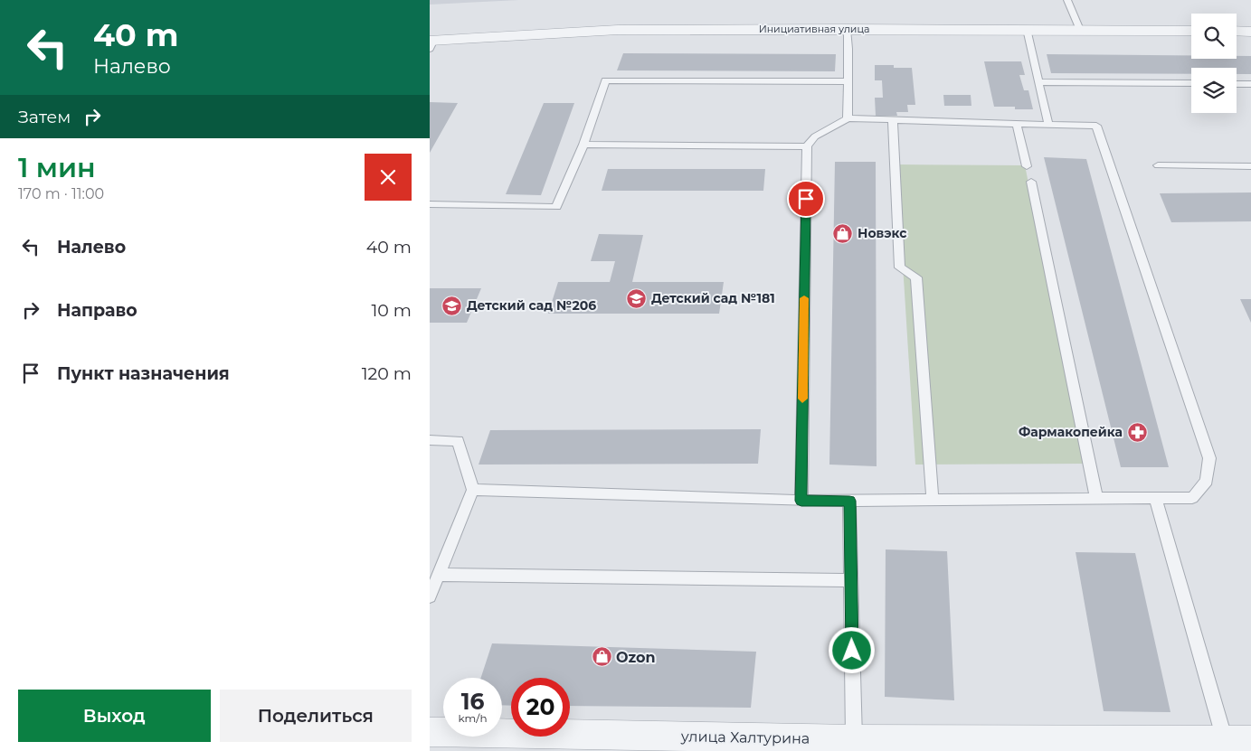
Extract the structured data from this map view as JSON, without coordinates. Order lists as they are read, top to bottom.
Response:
{
  "streets": {
    "street": ["Инициативная улица", "улица Халтурина"]
  },
  "places": {
    "shop": ["Новэкс", "Ozon"],
    "school or university": ["Детский сад №181", "Детский сад №206"],
    "pharmacy": ["Фармакопейка"]
  },
  "page": {
    "turn": ["40 m", "Налево"],
    "then": "Затем",
    "heading": ["1 мин", "170 m · 11:00"],
    "list": [
      {
        "name": "Налево",
        "value": "40 m"
      },
      {
        "name": "Направо",
        "value": "10 m"
      },
      {
        "name": "Пункт назначения",
        "value": "120 m"
      }
    ],
    "speed": "16 km/h",
    "limit": "20",
    "buttons": ["Выход", "Поделиться"]
  }
}
